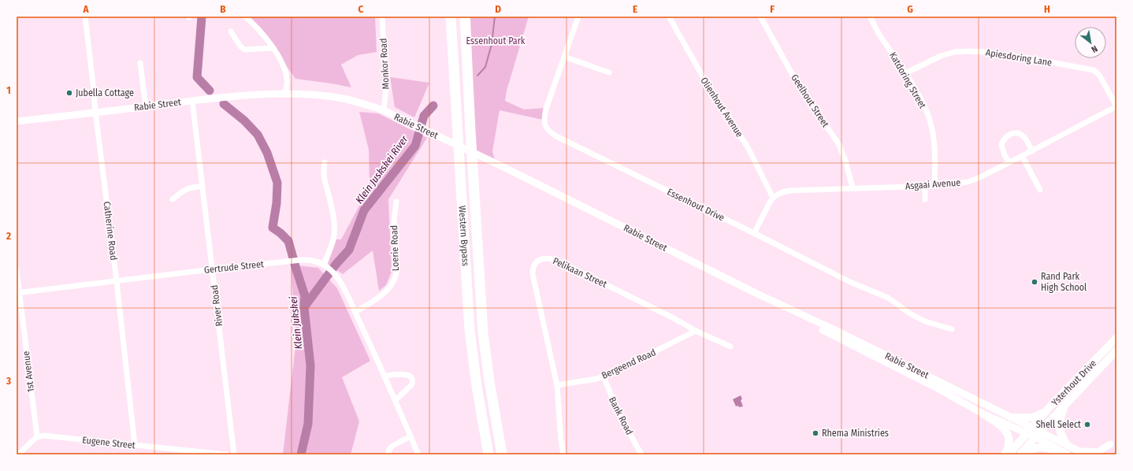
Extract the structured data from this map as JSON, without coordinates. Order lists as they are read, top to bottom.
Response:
{
  "streets": {
    "highway": ["Western Bypass"],
    "main road": ["Ysterhout Drive"],
    "street": [
      "Apiesdoring Lane",
      "Monkor Road",
      "Katdoring Street",
      "Geelhout Street",
      "Rabie Street",
      "Olienhout Avenue",
      "Asgaai Avenue",
      "Essenhout Drive",
      "Catherine Road",
      "Loerie Road",
      "Gertrude Street",
      "Pelikaan Street",
      "River Road",
      "Bergeend Road",
      "1st Avenue",
      "Bank Road",
      "Eugene Street"
    ]
  },
  "crossings": [
    ["Apiesdoring Lane", "Katdoring Street"],
    ["Apiesdoring Lane", "Asgaai Avenue"],
    ["Monkor Road", "Rabie Street"],
    ["Katdoring Street", "Asgaai Avenue"],
    ["Geelhout Street", "Asgaai Avenue"],
    ["Rabie Street", "Catherine Road"],
    ["Rabie Street", "River Road"],
    ["Rabie Street", "Ysterhout Drive"],
    ["Olienhout Avenue", "Asgaai Avenue"],
    ["Catherine Road", "Gertrude Street"],
    ["Catherine Road", "Eugene Street"],
    ["Loerie Road", "Gertrude Street"],
    ["Gertrude Street", "River Road"],
    ["Gertrude Street", "1st Avenue"],
    ["Pelikaan Street", "Bergeend Road"],
    ["Bergeend Road", "Bank Road"],
    ["1st Avenue", "Eugene Street"]
  ],
  "water": ["Klein Juskskei River", "Klein Jukskei"],
  "parks": ["Essenhout Park"],
  "places": [
    "Jubella Cottage",
    "Rand Park High School",
    "Shell Select",
    "Rhema Ministries"
  ],
  "north": "bottom right",
  "grid": {
    "columns": [
      "A",
      "B",
      "C",
      "D",
      "E",
      "F",
      "G",
      "H"
    ],
    "rows": ["1", "2", "3"]
  }
}
